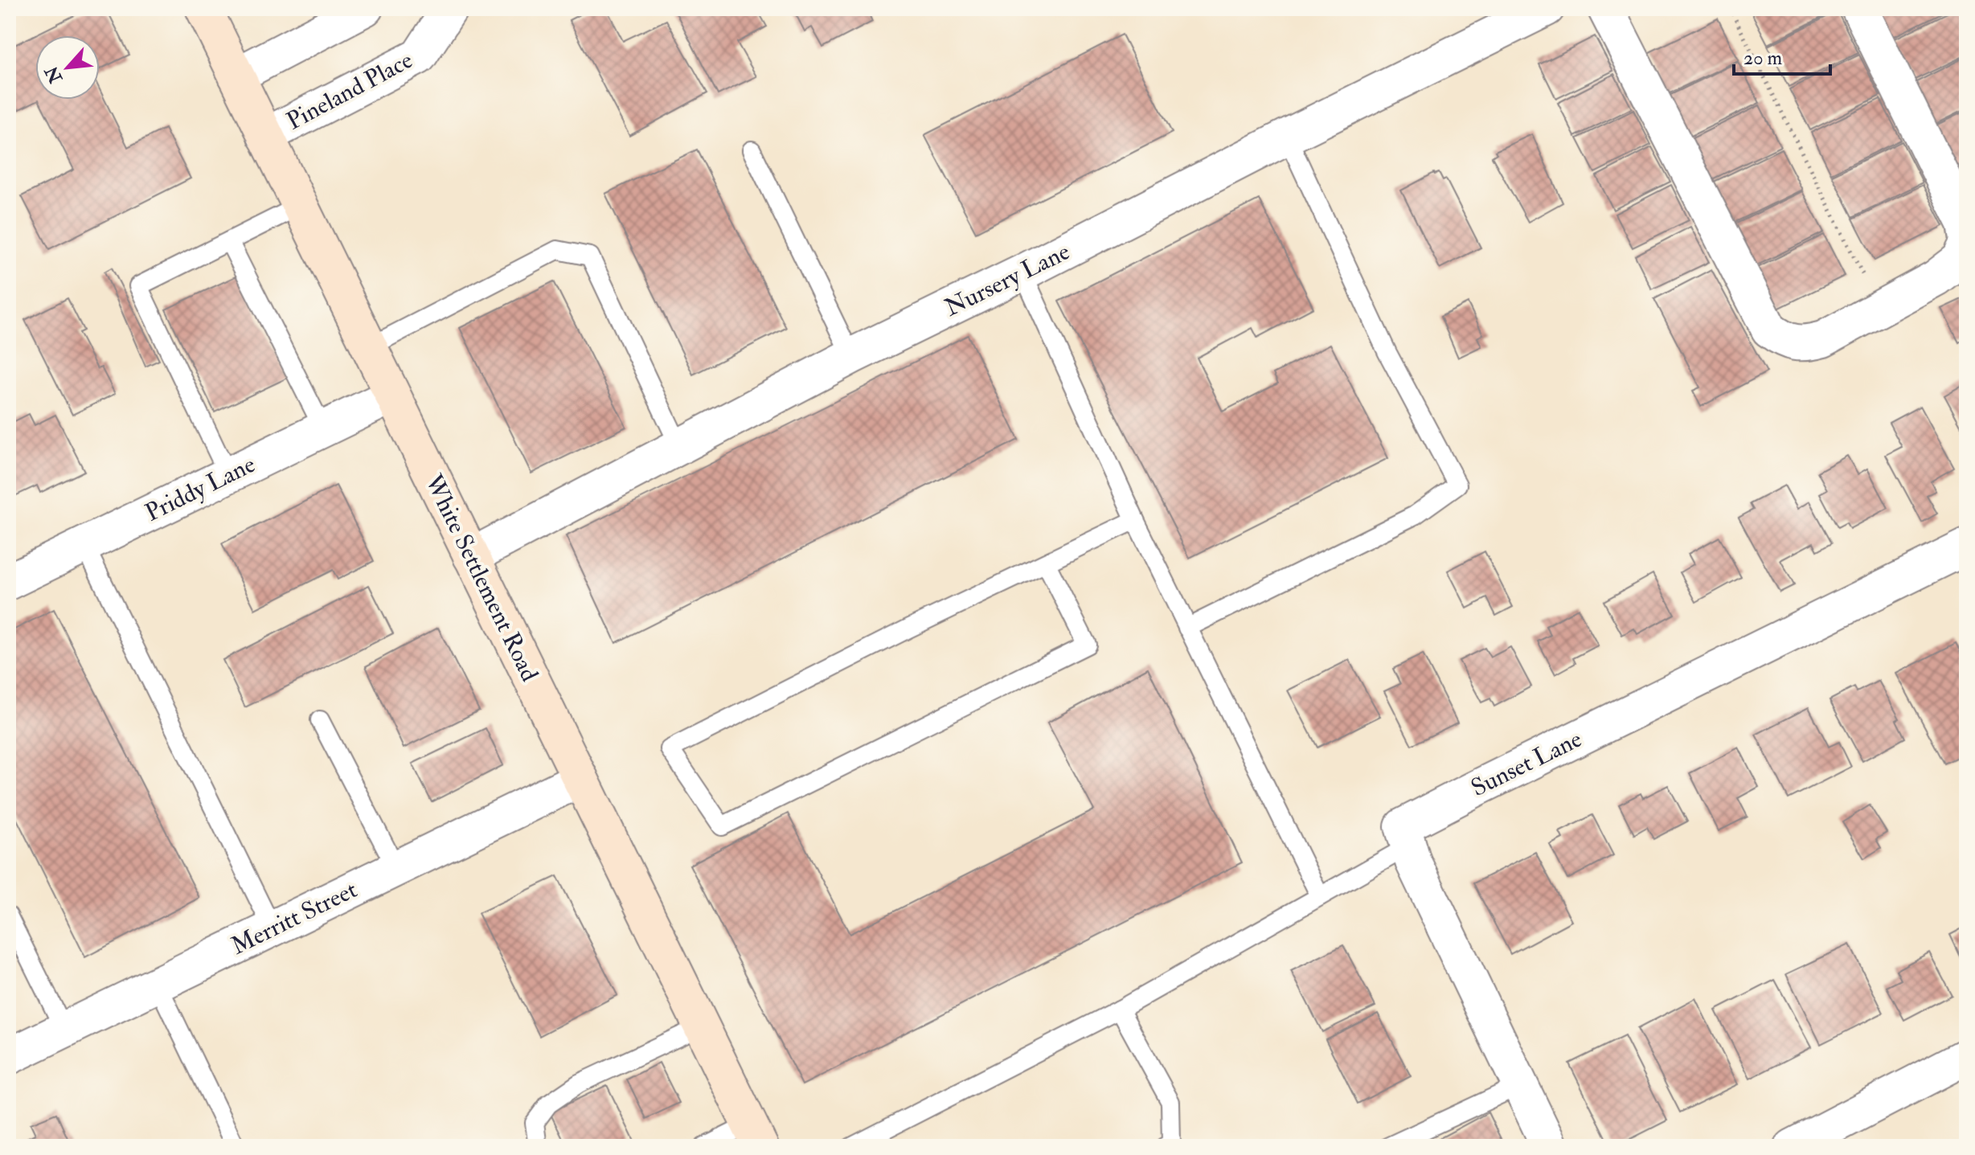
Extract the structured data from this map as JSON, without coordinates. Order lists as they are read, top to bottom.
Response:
{
  "streets": {
    "main road": ["White Settlement Road"],
    "street": [
      "Pineland Place",
      "Nursery Lane",
      "Priddy Lane",
      "Sunset Lane",
      "Merritt Street"
    ]
  },
  "crossings": [
    ["Pineland Place", "White Settlement Road"],
    ["Nursery Lane", "White Settlement Road"],
    ["Priddy Lane", "White Settlement Road"],
    ["White Settlement Road", "Merritt Street"]
  ],
  "scale_bar": "20 m",
  "north": "bottom left"
}
